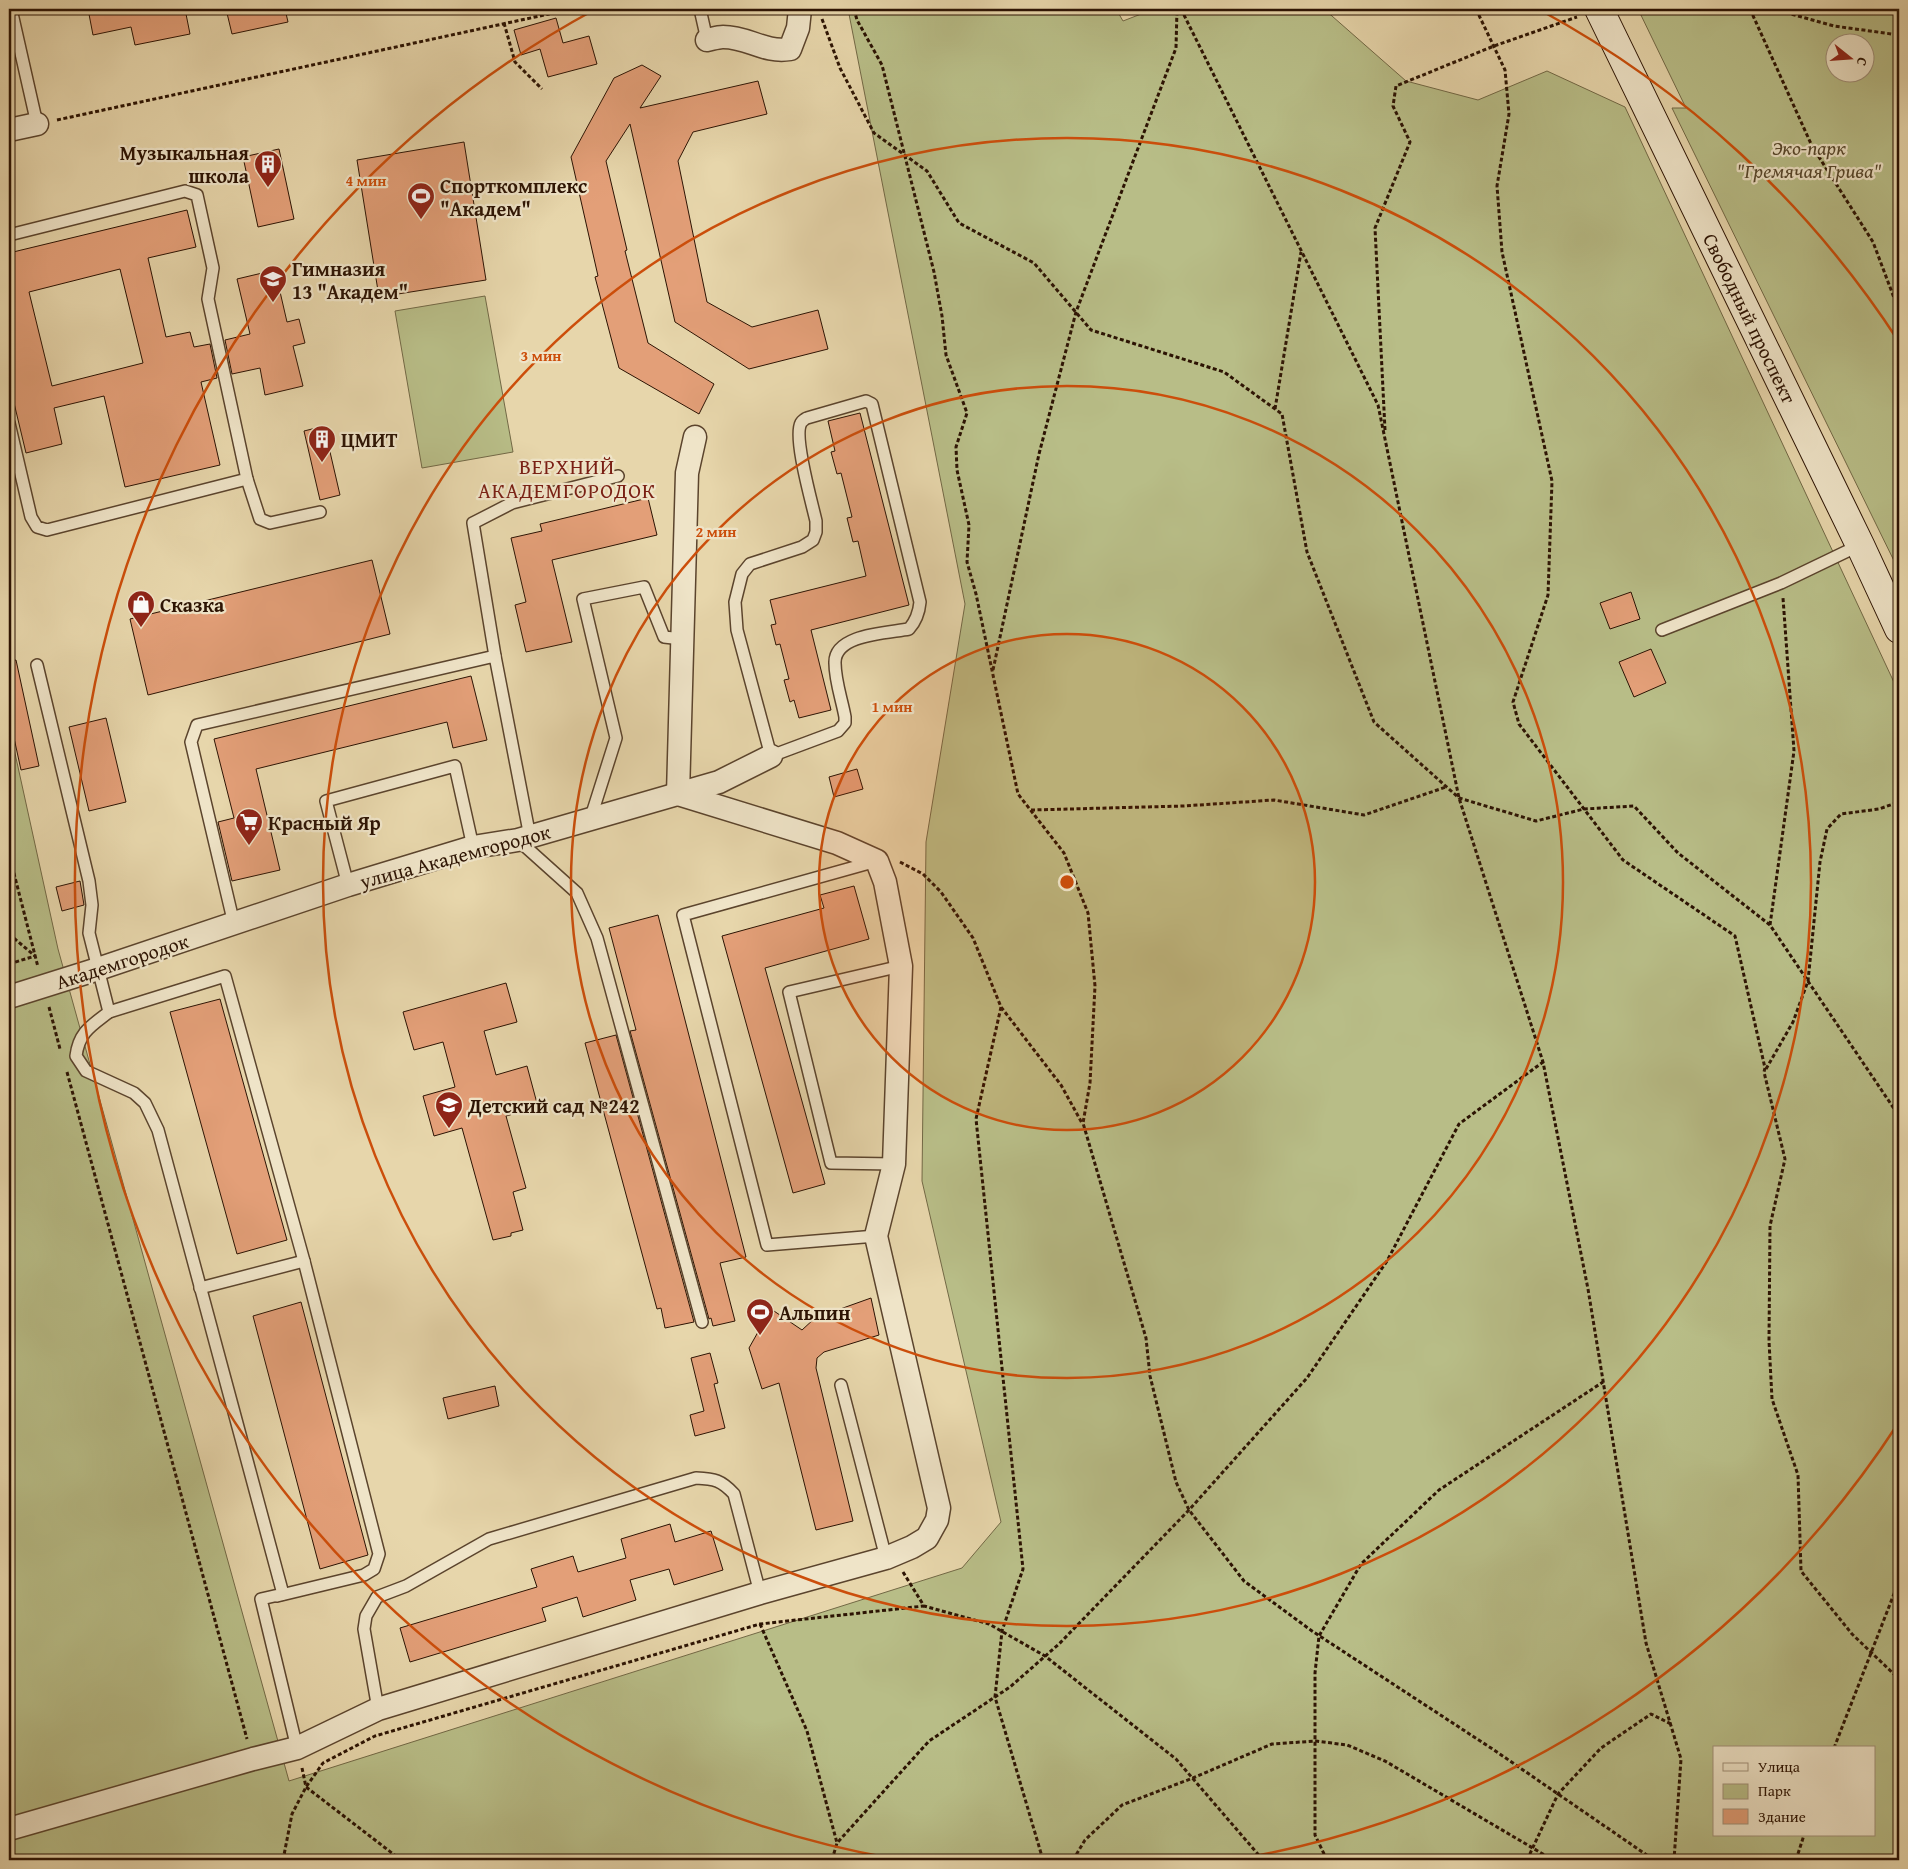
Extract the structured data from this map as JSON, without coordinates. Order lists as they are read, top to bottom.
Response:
{
  "streets": {
    "main road": ["Свободный проспект"],
    "street": ["улица Академгородок", "Академгородок"]
  },
  "crossings": [
    ["улица Академгородок", "Академгородок"]
  ],
  "districts": ["ВЕРХНИЙ АКАДЕМГОРОДОК"],
  "parks": ["Эко-парк \"Гремячая Грива\""],
  "places": {
    "building": ["Музыкальная школа", "ЦМИТ"],
    "sports": ["Спорткомплекс \"Академ\"", "Альпин"],
    "school or university": ["Гимназия 13 \"Академ\"", "Детский сад №242"],
    "shop": ["Сказка"],
    "supermarket": ["Красный Яр"]
  },
  "legend": ["Улица", "Парк", "Здание"],
  "north": "right",
  "rings": [
    "4 мин",
    "3 мин",
    "2 мин",
    "1 мин"
  ]
}
